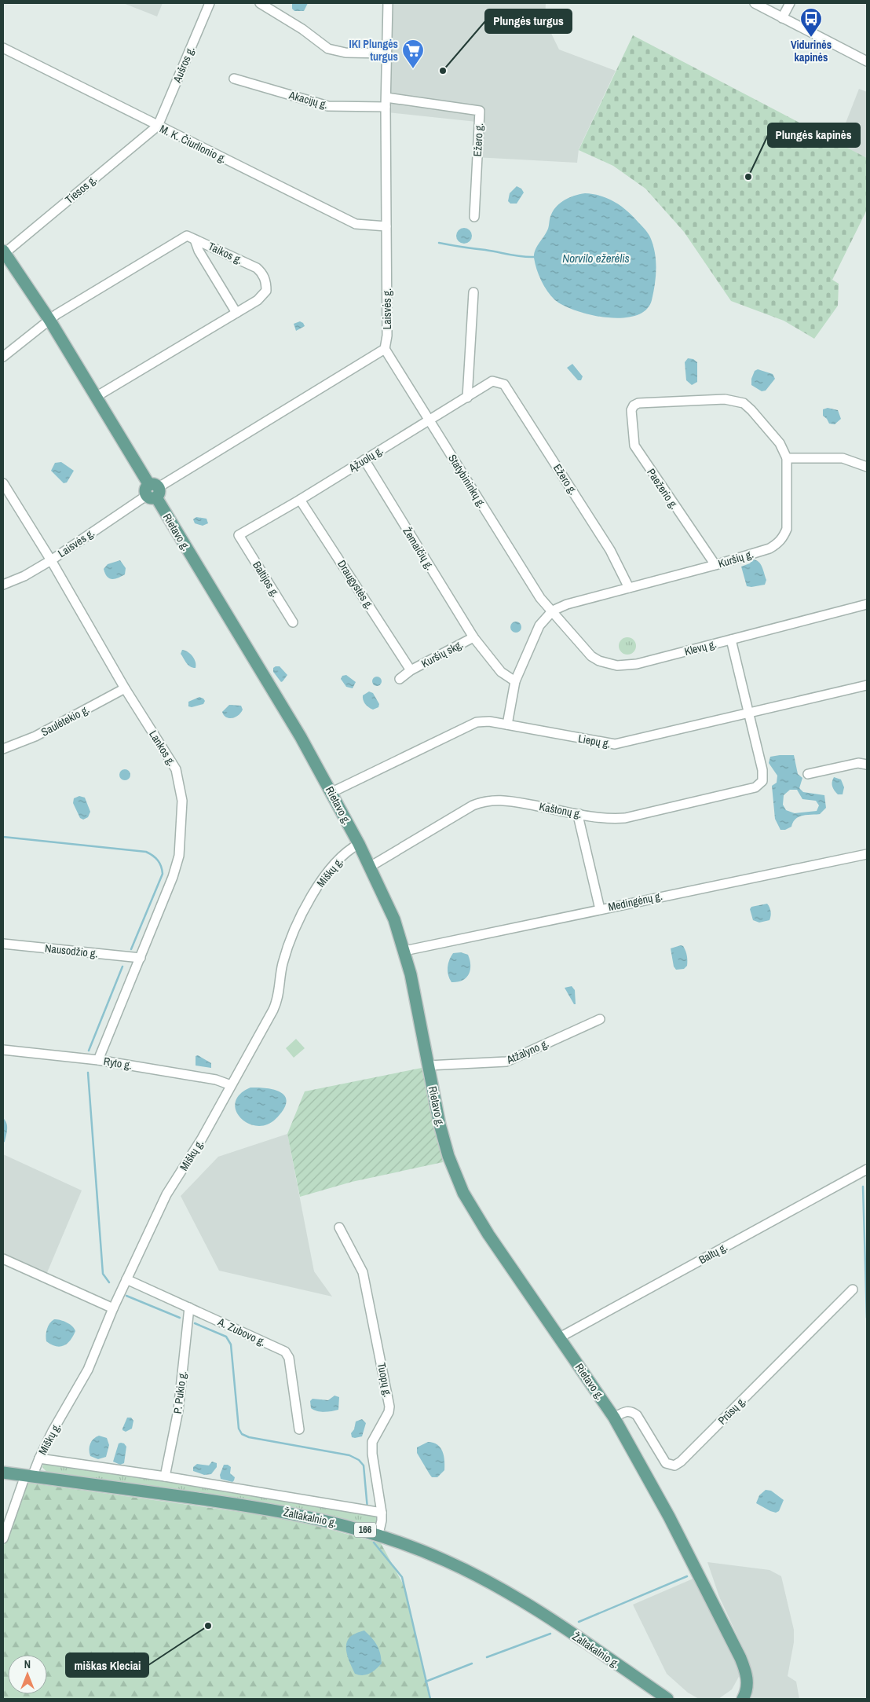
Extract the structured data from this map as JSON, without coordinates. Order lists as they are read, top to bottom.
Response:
{
  "streets": {
    "main road": ["Rietavo g.", "Žaltakalnio g.", "166"],
    "street": [
      "Aušros g.",
      "Akacijų g.",
      "Ežero g.",
      "M. K. Čiurlionio g.",
      "Tiesos g.",
      "Taikos g.",
      "Laisvės g.",
      "Ąžuolų g.",
      "Statybininkų g.",
      "Paežerio g.",
      "Žemaičių g.",
      "Kuršių g.",
      "Baltijos g.",
      "Draugystės g.",
      "Klevų g.",
      "Kuršių skg.",
      "Saulėtekio g.",
      "Liepų g.",
      "Lankos g.",
      "Kaštonų g.",
      "Miškų g.",
      "Medingėnų g.",
      "Nausodžio g.",
      "Atžalyno g.",
      "Ryto g.",
      "Baltų g.",
      "A. Zubovo g.",
      "Tuopų g.",
      "P. Pukio g.",
      "Prūsų g."
    ]
  },
  "crossings": [
    ["Aušros g.", "M. K. Čiurlionio g."],
    ["Aušros g.", "Tiesos g."],
    ["Akacijų g.", "Laisvės g."],
    ["Ežero g.", "Laisvės g."],
    ["Ežero g.", "Ąžuolų g."],
    ["Ežero g.", "Kuršių g."],
    ["M. K. Čiurlionio g.", "Tiesos g."],
    ["M. K. Čiurlionio g.", "Laisvės g."],
    ["Tiesos g.", "Rietavo g."],
    ["Taikos g.", "Rietavo g."],
    ["Laisvės g.", "Statybininkų g."],
    ["Laisvės g.", "Rietavo g."],
    ["Laisvės g.", "Lankos g."],
    ["Ąžuolų g.", "Statybininkų g."],
    ["Ąžuolų g.", "Žemaičių g."],
    ["Ąžuolų g.", "Baltijos g."],
    ["Ąžuolų g.", "Draugystės g."],
    ["Statybininkų g.", "Kuršių g."],
    ["Statybininkų g.", "Klevų g."],
    ["Paežerio g.", "Kuršių g."],
    ["Rietavo g.", "Liepų g."],
    ["Rietavo g.", "Kaštonų g."],
    ["Rietavo g.", "Miškų g."],
    ["Rietavo g.", "Medingėnų g."],
    ["Rietavo g.", "Atžalyno g."],
    ["Rietavo g.", "Baltų g."],
    ["Rietavo g.", "Prūsų g."],
    ["Žemaičių g.", "Kuršių skg."],
    ["Kuršių g.", "Klevų g."],
    ["Kuršių g.", "Kuršių skg."],
    ["Kuršių g.", "Liepų g."],
    ["Draugystės g.", "Kuršių skg."],
    ["Saulėtekio g.", "Lankos g."],
    ["Liepų g.", "Kaštonų g."],
    ["Lankos g.", "Nausodžio g."],
    ["Lankos g.", "Ryto g."],
    ["Miškų g.", "Ryto g."],
    ["Miškų g.", "A. Zubovo g."],
    ["Miškų g.", "Žaltakalnio g."],
    ["A. Zubovo g.", "P. Pukio g."],
    ["Tuopų g.", "Žaltakalnio g."]
  ],
  "water": ["Norvilo ežerėlis"],
  "places": {
    "bus stop": ["Vidurinės kapinės"],
    "supermarket": ["IKI Plungės turgus"],
    "other": ["Plungės turgus", "Plungės kapinės", "miškas Kleciai"]
  },
  "north": "top"
}
